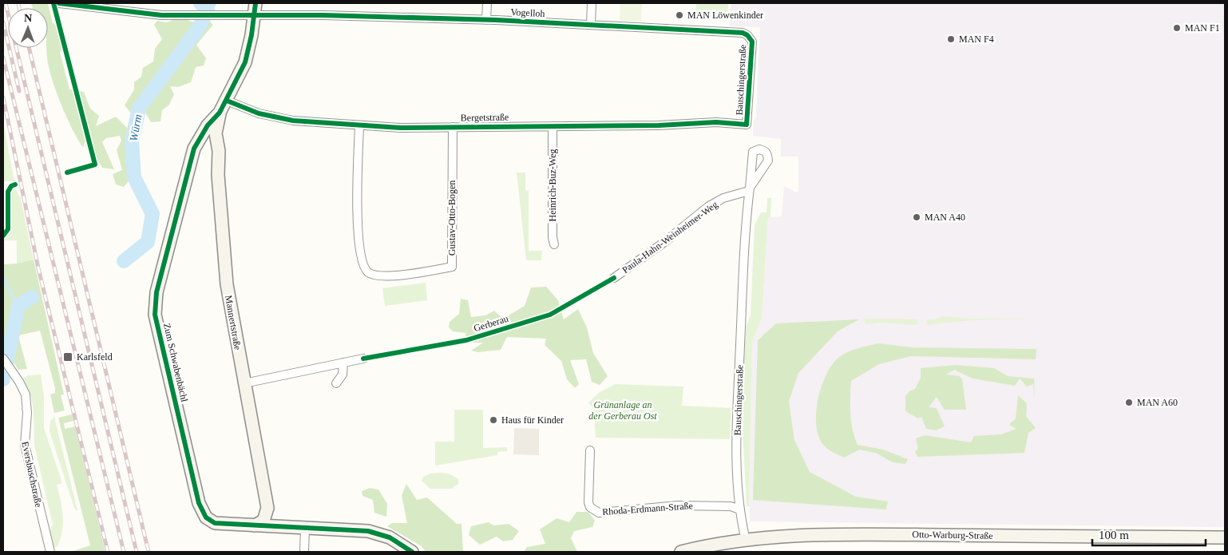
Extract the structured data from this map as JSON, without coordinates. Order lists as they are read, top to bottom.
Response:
{
  "streets": {
    "street": [
      "Vogelloh",
      "Bauschingerstraße",
      "Bergetstraße",
      "Heinrich-Buz-Weg",
      "Gustav-Otto-Bogen",
      "Paula-Hahn-Weinheimer-Weg",
      "Mannertstraße",
      "Zum Schwabenbächl",
      "Eversbuschstraße",
      "Rhoda-Erdmann-Straße",
      "Otto-Warburg-Straße"
    ],
    "cycle path": ["Gerberau"]
  },
  "crossings": [
    ["Vogelloh", "Bauschingerstraße"],
    ["Vogelloh", "Zum Schwabenbächl"],
    ["Bauschingerstraße", "Bergetstraße"],
    ["Bauschingerstraße", "Paula-Hahn-Weinheimer-Weg"],
    ["Bauschingerstraße", "Rhoda-Erdmann-Straße"],
    ["Bauschingerstraße", "Otto-Warburg-Straße"],
    ["Bergetstraße", "Heinrich-Buz-Weg"],
    ["Bergetstraße", "Gustav-Otto-Bogen"],
    ["Bergetstraße", "Zum Schwabenbächl"],
    ["Mannertstraße", "Zum Schwabenbächl"]
  ],
  "water": ["Würm"],
  "parks": ["Grünanlage an der Gerberau Ost"],
  "places": {
    "other": [
      "MAN Löwenkinder",
      "MAN F1",
      "MAN F4",
      "MAN A40",
      "MAN A60",
      "Haus für Kinder"
    ],
    "transit": ["Karlsfeld"]
  },
  "scale_bar": "100 m",
  "north": "top"
}
